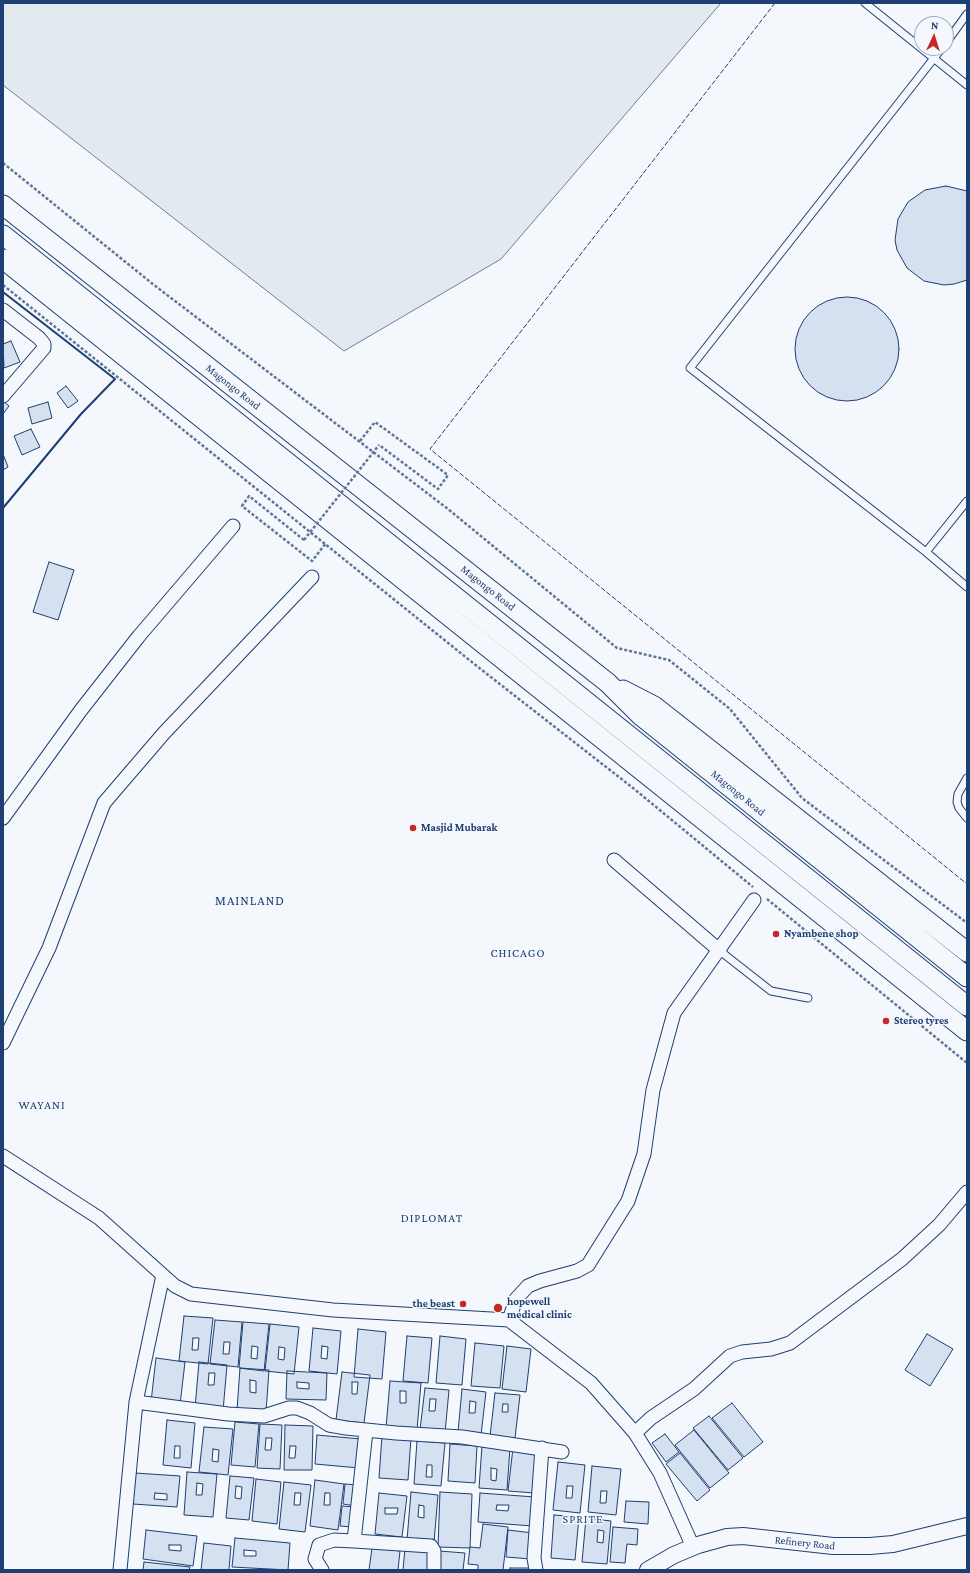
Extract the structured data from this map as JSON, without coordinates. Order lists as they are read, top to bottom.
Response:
{
  "streets": {
    "main road": ["Magongo Road"],
    "street": ["Refinery Road"]
  },
  "districts": [
    "MAINLAND",
    "CHICAGO",
    "WAYANI",
    "DIPLOMAT",
    "SPRITE"
  ],
  "places": [
    "Masjid Mubarak",
    "Nyambene shop",
    "Stereo tyres",
    "the beast",
    "hopewell medical clinic"
  ],
  "north": "top"
}
